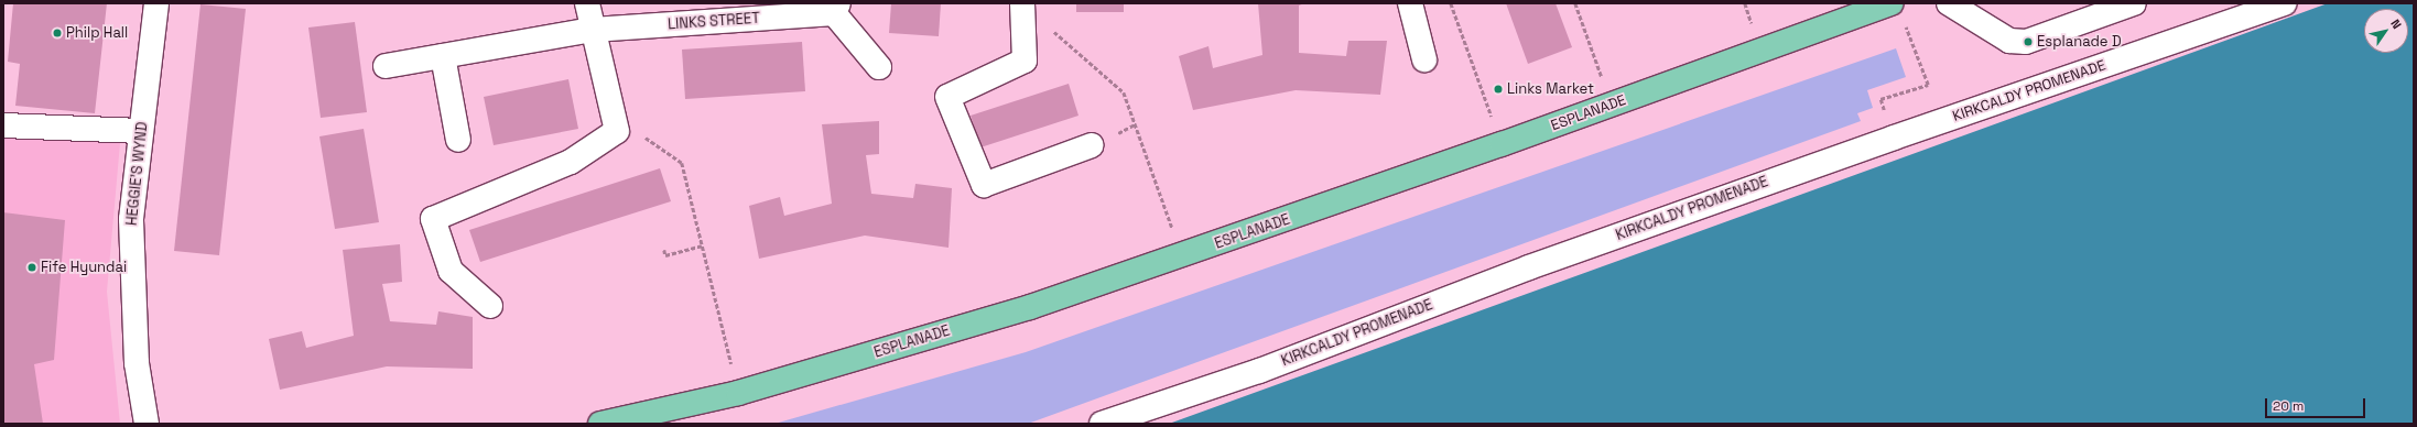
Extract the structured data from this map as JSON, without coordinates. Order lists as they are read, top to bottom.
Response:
{
  "streets": {
    "main road": ["ESPLANADE"],
    "street": ["LINKS STREET", "KIRKCALDY PROMENADE", "HEGGIE'S WYND"]
  },
  "places": [
    "Philp Hall",
    "Esplanade D",
    "Links Market",
    "Fife Hyundai"
  ],
  "scale_bar": "20 m",
  "north": "top right"
}
